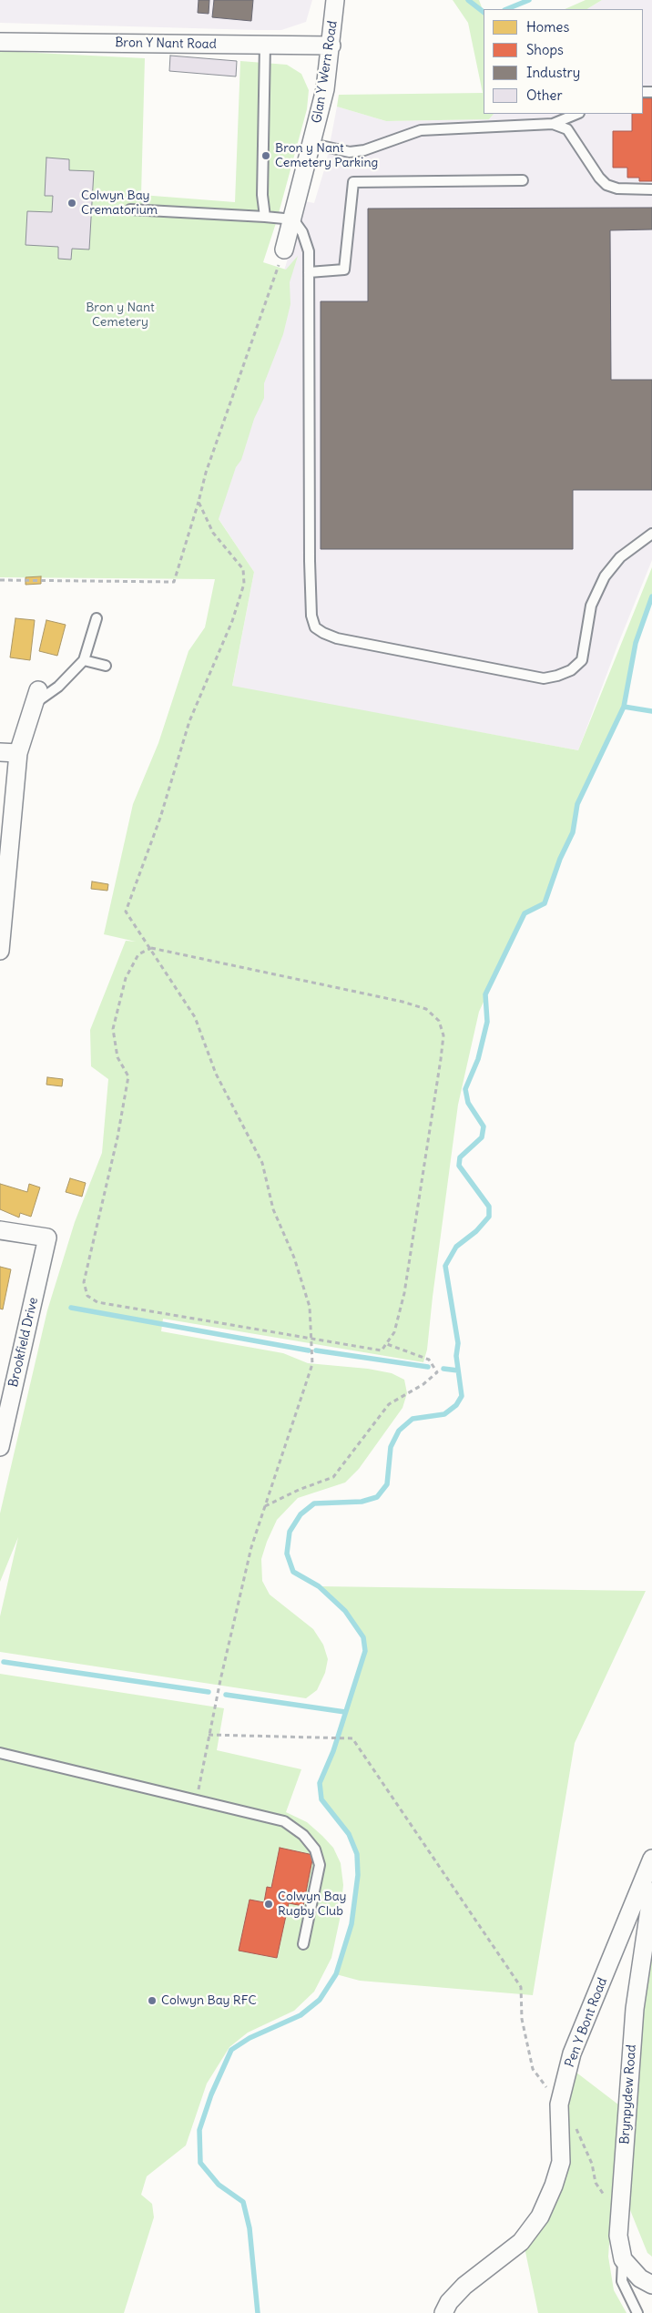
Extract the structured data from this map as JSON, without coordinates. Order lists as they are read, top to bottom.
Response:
{
  "streets": {
    "street": [
      "Bron Y Nant Road",
      "Glan Y Wern Road",
      "Brookfield Drive",
      "Pen Y Bont Road",
      "Brynpydew Road"
    ]
  },
  "crossings": [
    ["Bron Y Nant Road", "Glan Y Wern Road"]
  ],
  "parks": ["Bron y Nant Cemetery"],
  "places": [
    "Bron y Nant Cemetery Parking",
    "Colwyn Bay Crematorium",
    "Colwyn Bay Rugby Club",
    "Colwyn Bay RFC"
  ],
  "legend": [
    "Homes",
    "Shops",
    "Industry",
    "Other"
  ]
}
